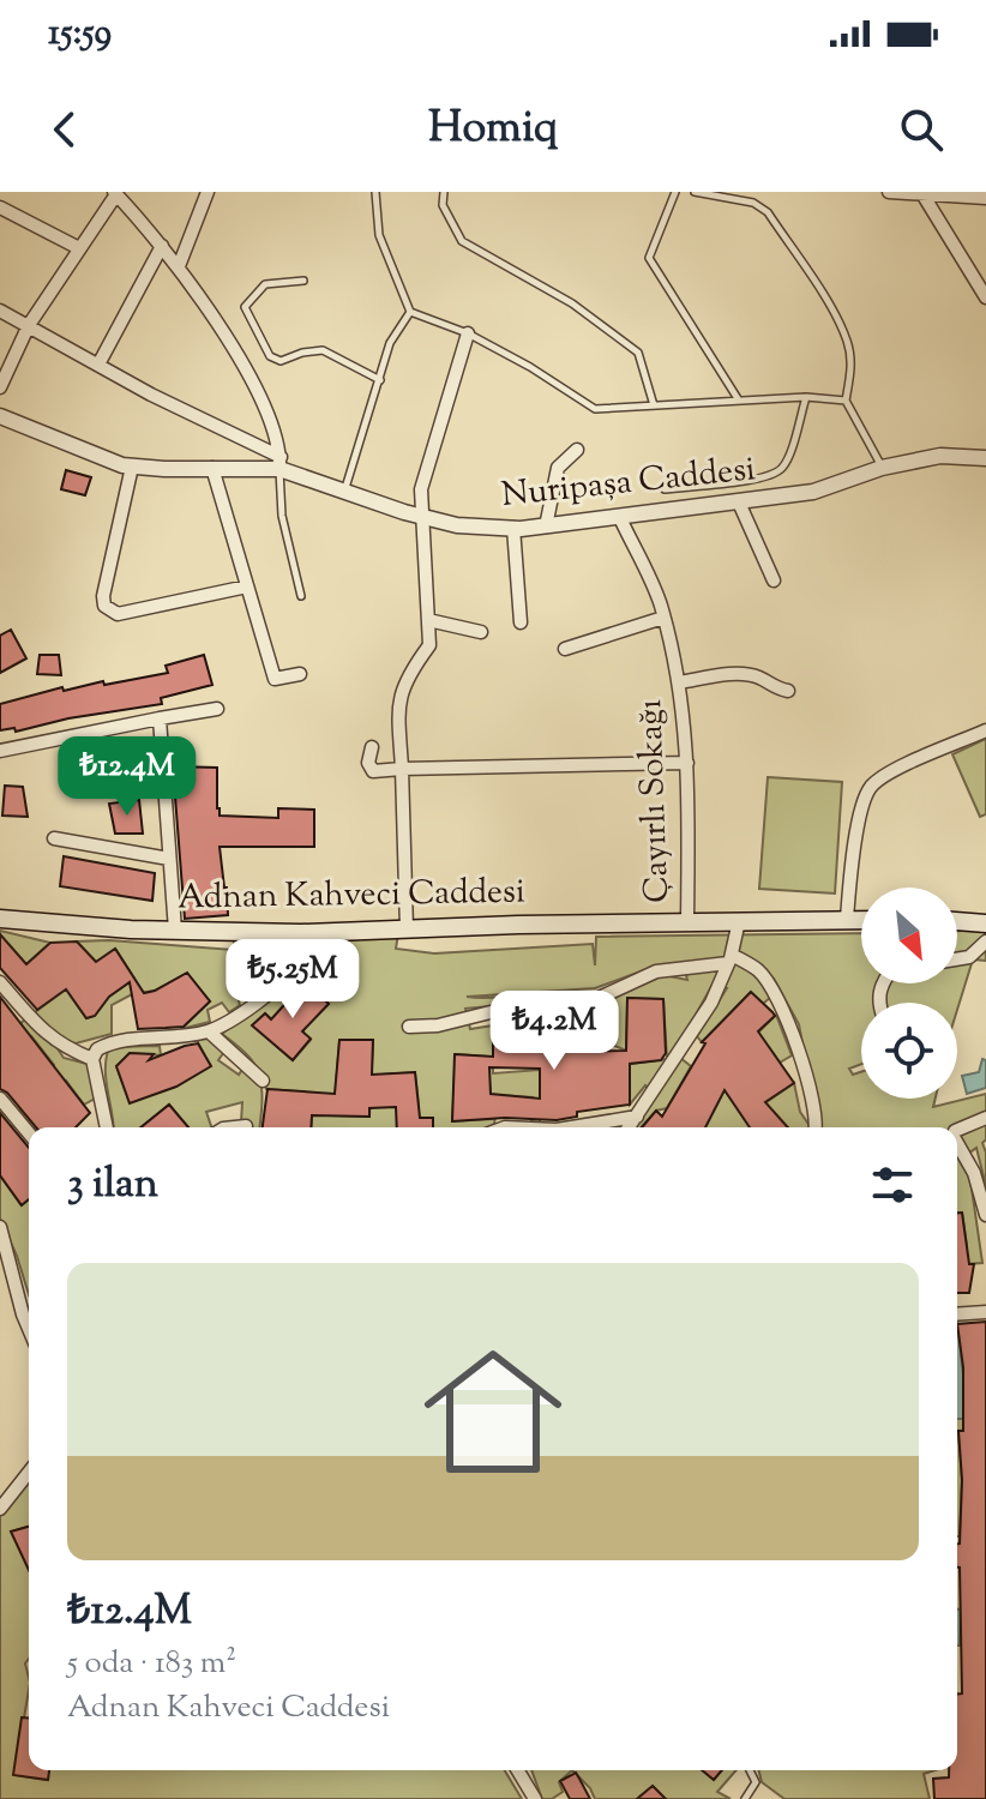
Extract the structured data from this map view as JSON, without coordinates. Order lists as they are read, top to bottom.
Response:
{
  "streets": {
    "main road": ["Adnan Kahveci Caddesi"],
    "street": ["Nuripaşa Caddesi", "Çayırlı Sokağı"]
  },
  "crossings": [
    ["Nuripaşa Caddesi", "Çayırlı Sokağı"],
    ["Çayırlı Sokağı", "Adnan Kahveci Caddesi"]
  ],
  "north": "bottom right",
  "page": {
    "status": "15:59",
    "header": "Homiq",
    "price": ["₺12.4M", "₺5.25M", "₺4.2M"],
    "heading": "3 ilan",
    "list": [
      {
        "name": "₺12.4M",
        "note": "5 oda · 183 m² · Adnan Kahveci Caddesi"
      }
    ]
  }
}
